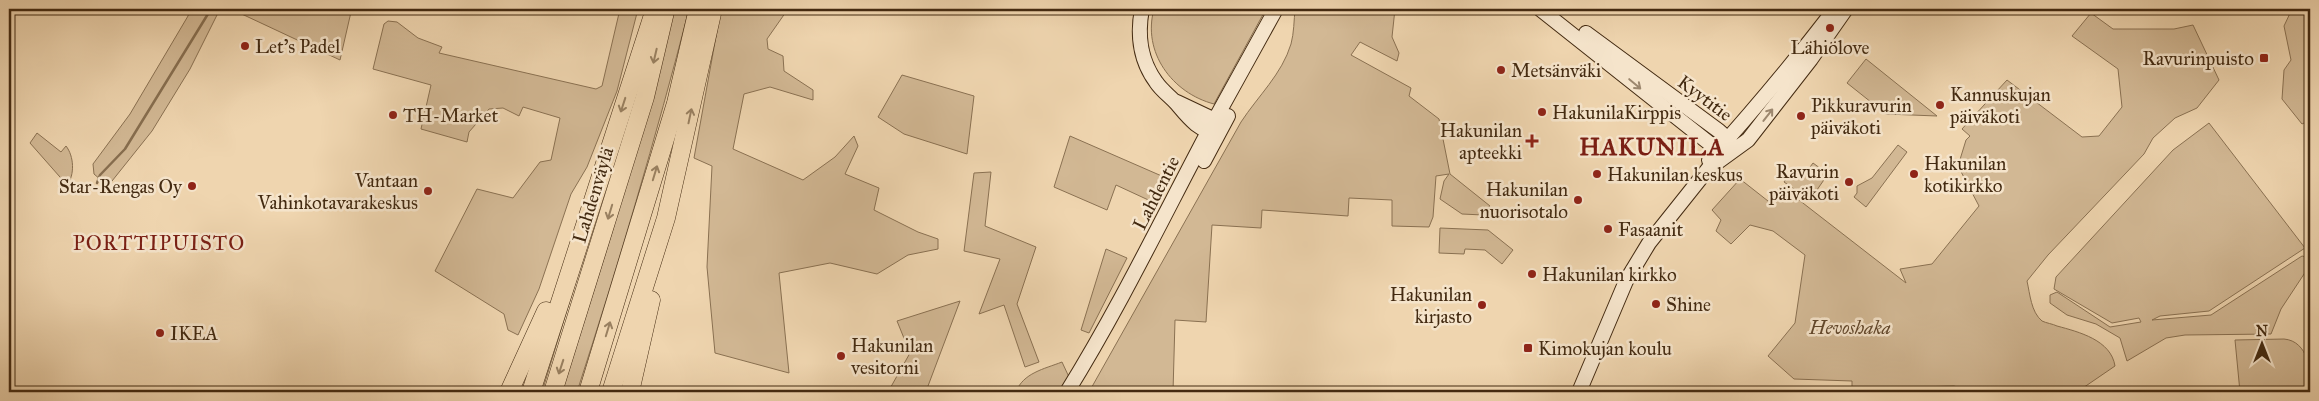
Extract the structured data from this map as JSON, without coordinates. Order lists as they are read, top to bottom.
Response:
{
  "streets": {
    "highway": ["Lahdenväylä"],
    "main road": ["Kyytitie", "Lahdentie"]
  },
  "districts": ["HAKUNILA", "PORTTIPUISTO"],
  "parks": ["Hevoshaka"],
  "places": {
    "other": [
      "Lähiölove",
      "Let's Padel",
      "Metsänväki",
      "Kannuskujan päiväkoti",
      "HakunilaKirppis",
      "TH-Market",
      "Pikkuravurin päiväkoti",
      "Hakunilan keskus",
      "Hakunilan kotikirkko",
      "Ravurin päiväkoti",
      "Star-Rengas Oy",
      "Vantaan Vahinkotavarakeskus",
      "Hakunilan nuorisotalo",
      "Fasaanit",
      "Hakunilan kirkko",
      "Shine",
      "Hakunilan kirjasto",
      "IKEA",
      "Hakunilan vesitorni"
    ],
    "transit": ["Ravurinpuisto", "Kimokujan koulu"],
    "health": ["Hakunilan apteekki"]
  },
  "north": "top"
}
